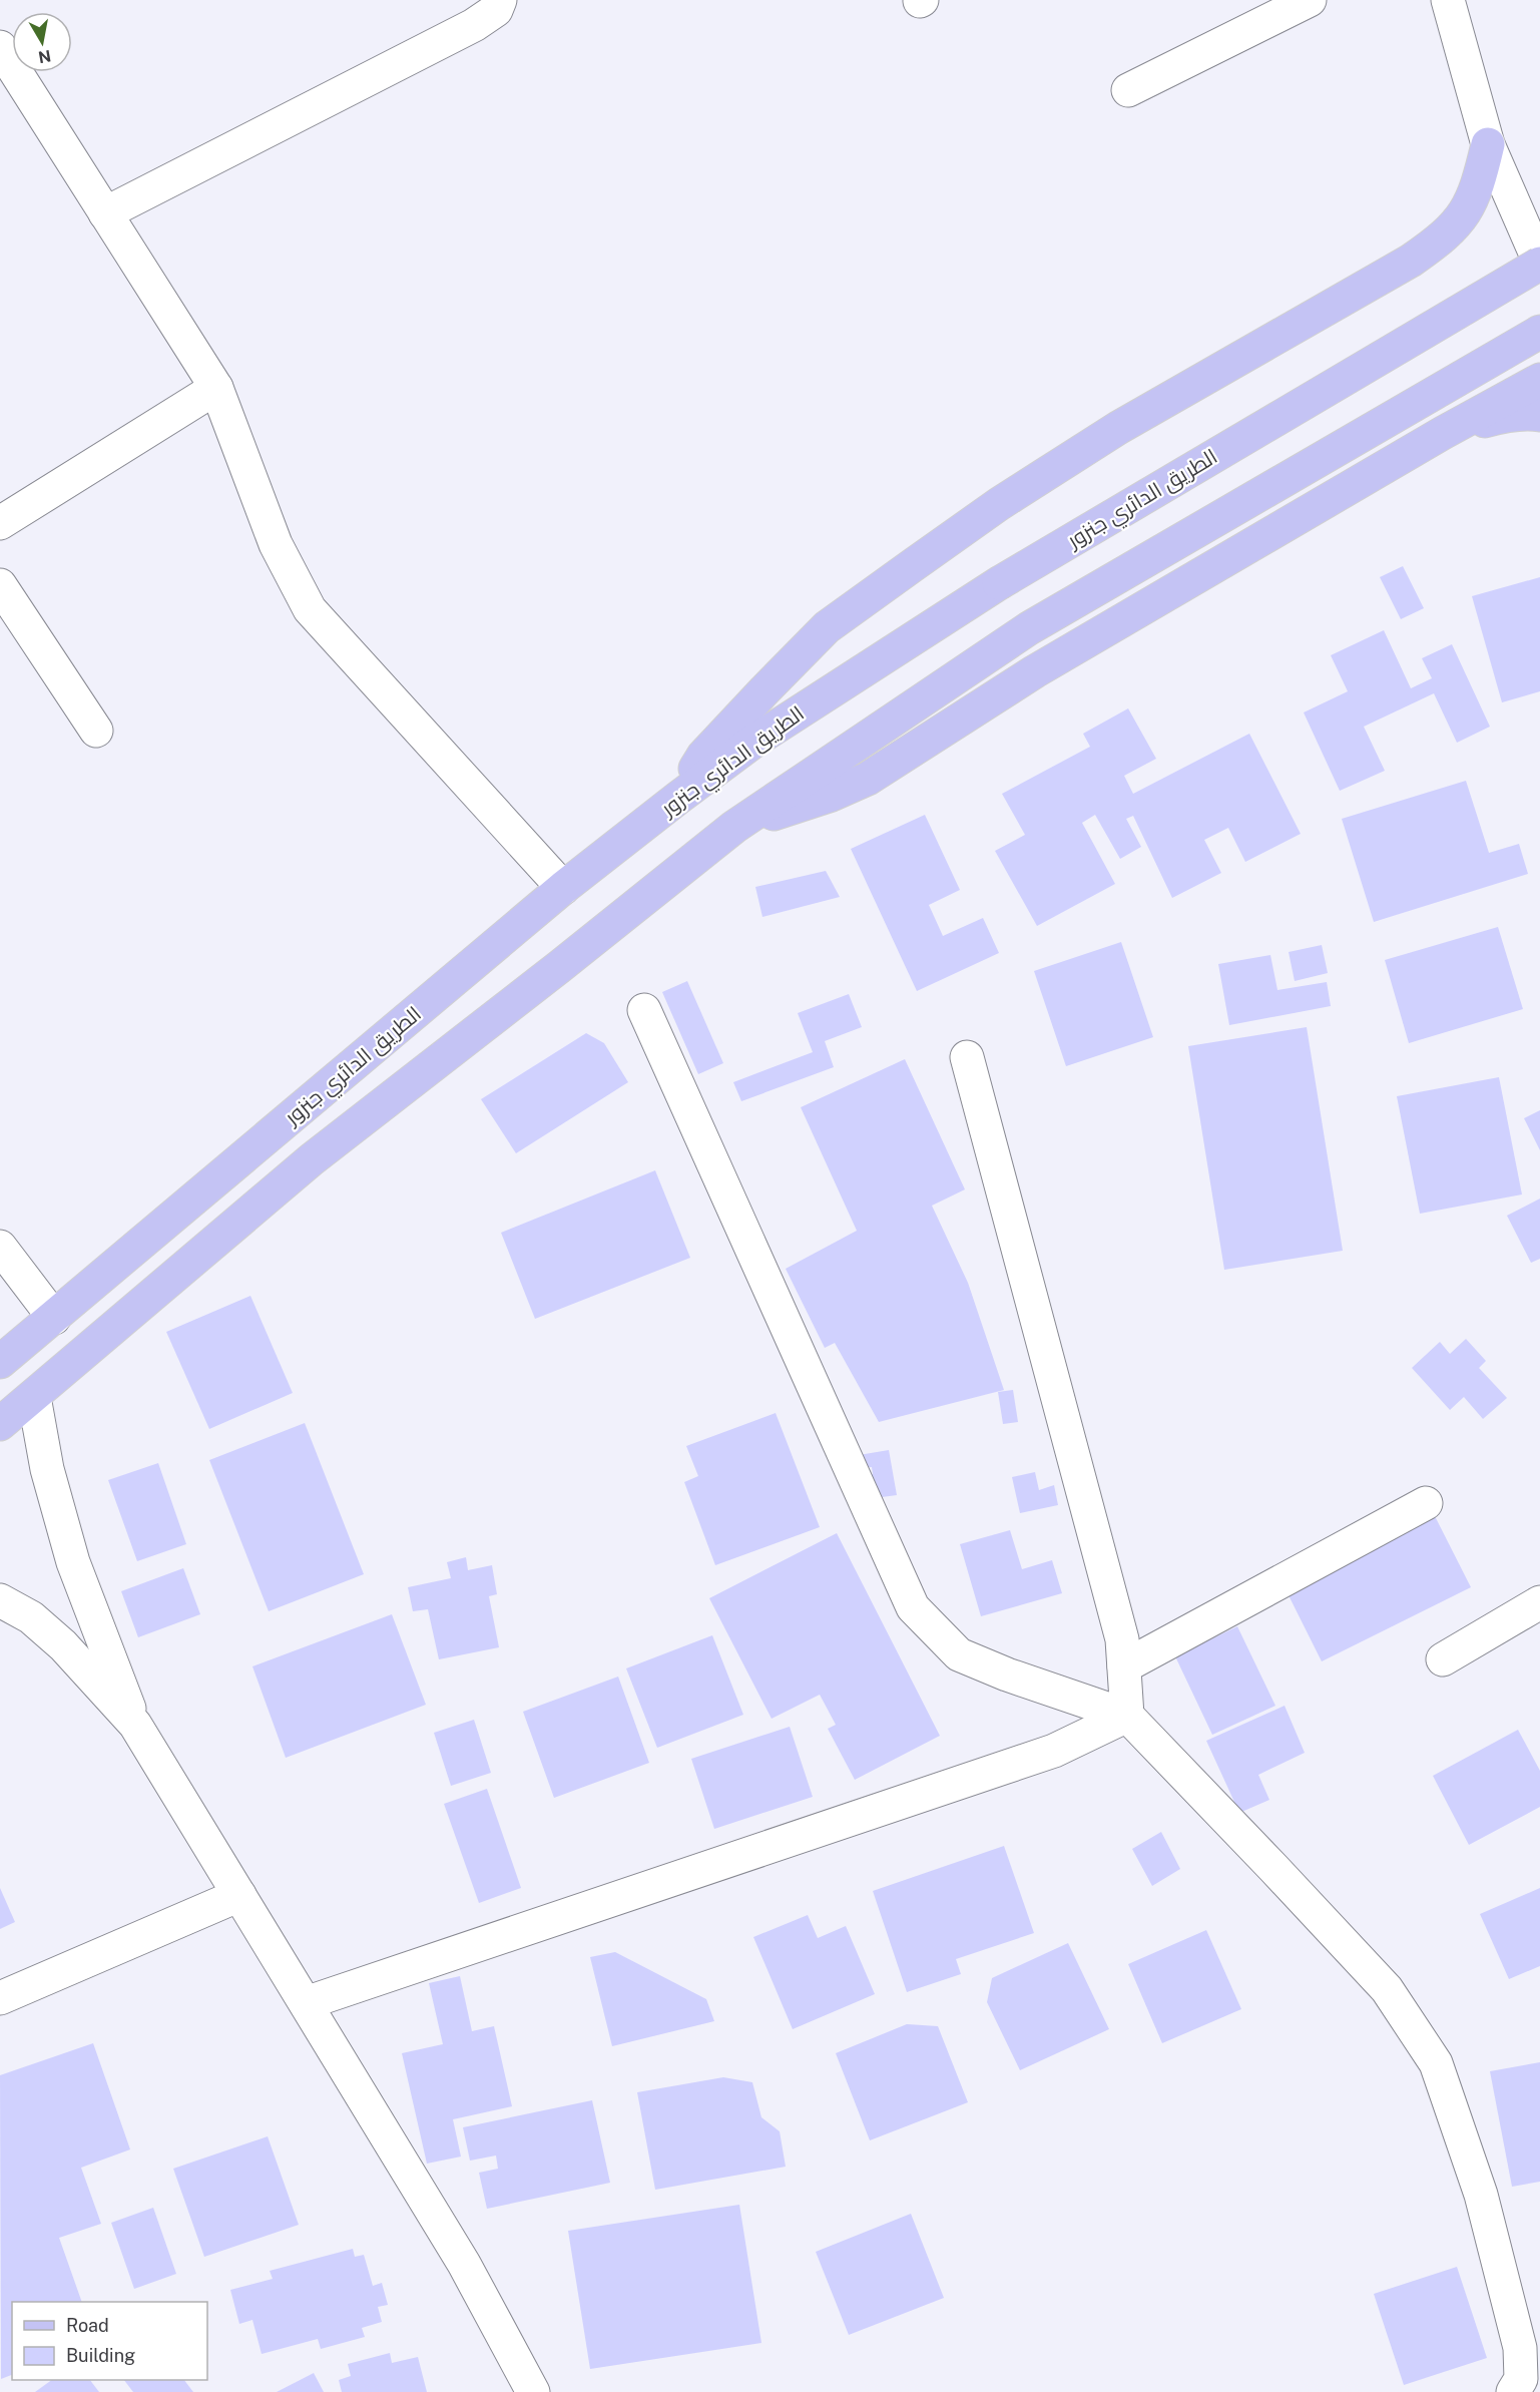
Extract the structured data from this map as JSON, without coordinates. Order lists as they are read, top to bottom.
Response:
{
  "streets": {
    "main road": ["الطريق الدائري جنزور"]
  },
  "legend": ["Road", "Building"],
  "north": "bottom"
}
